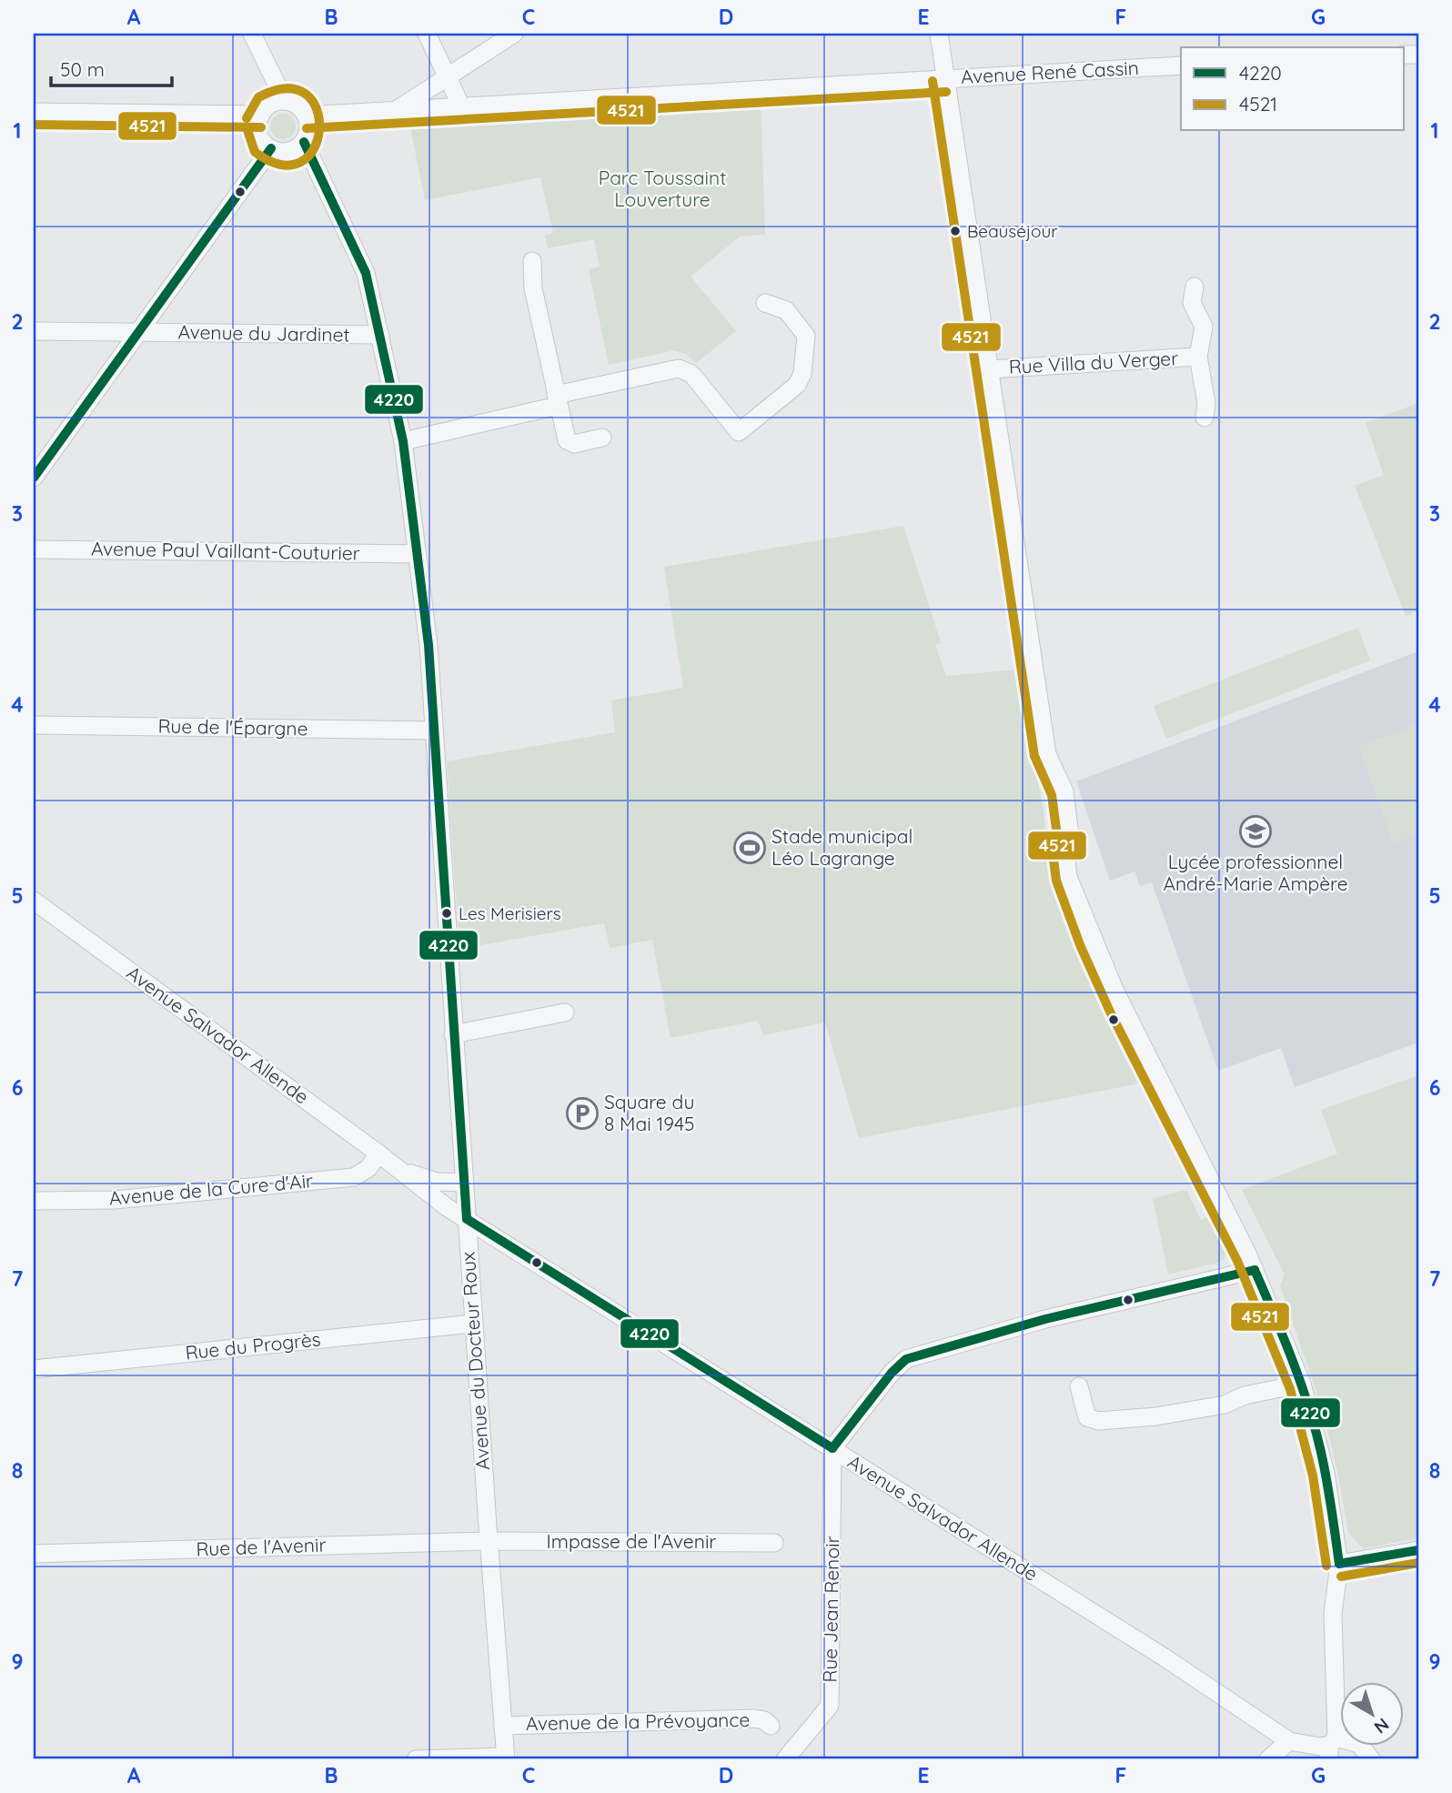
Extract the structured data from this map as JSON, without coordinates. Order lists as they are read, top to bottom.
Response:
{
  "streets": {
    "street": [
      "Avenue René Cassin",
      "Avenue du Jardinet",
      "Rue Villa du Verger",
      "Avenue Paul Vaillant-Couturier",
      "Rue de l'Épargne",
      "Avenue Salvador Allende",
      "Avenue de la Cure d'Air",
      "Rue du Progrès",
      "Avenue du Docteur Roux",
      "Impasse de l'Avenir",
      "Rue de l'Avenir",
      "Rue Jean Renoir",
      "Avenue de la Prévoyance"
    ]
  },
  "crossings": [
    ["Avenue René Cassin", "Avenue du Docteur Roux"],
    ["Avenue du Jardinet", "Avenue du Docteur Roux"],
    ["Avenue Paul Vaillant-Couturier", "Avenue du Docteur Roux"],
    ["Rue de l'Épargne", "Avenue du Docteur Roux"],
    ["Avenue Salvador Allende", "Avenue de la Cure d'Air"],
    ["Avenue Salvador Allende", "Avenue du Docteur Roux"],
    ["Avenue Salvador Allende", "Rue Jean Renoir"],
    ["Rue du Progrès", "Avenue du Docteur Roux"],
    ["Avenue du Docteur Roux", "Impasse de l'Avenir"],
    ["Avenue du Docteur Roux", "Rue de l'Avenir"],
    ["Avenue du Docteur Roux", "Avenue de la Prévoyance"],
    ["Impasse de l'Avenir", "Rue de l'Avenir"]
  ],
  "parks": ["Parc Toussaint Louverture"],
  "places": {
    "other": ["Beauséjour", "Les Merisiers"],
    "school or university": ["Lycée professionnel André-Marie Ampère"],
    "sports": ["Stade municipal Léo Lagrange"],
    "parking": ["Square du 8 Mai 1945"]
  },
  "lines": ["transit line 4521", "transit line 4220"],
  "legend": ["4220", "4521"],
  "scale_bar": "50 m",
  "north": "bottom right",
  "grid": {
    "columns": [
      "A",
      "B",
      "C",
      "D",
      "E",
      "F",
      "G"
    ],
    "rows": [
      "1",
      "2",
      "3",
      "4",
      "5",
      "6",
      "7",
      "8",
      "9"
    ]
  }
}
